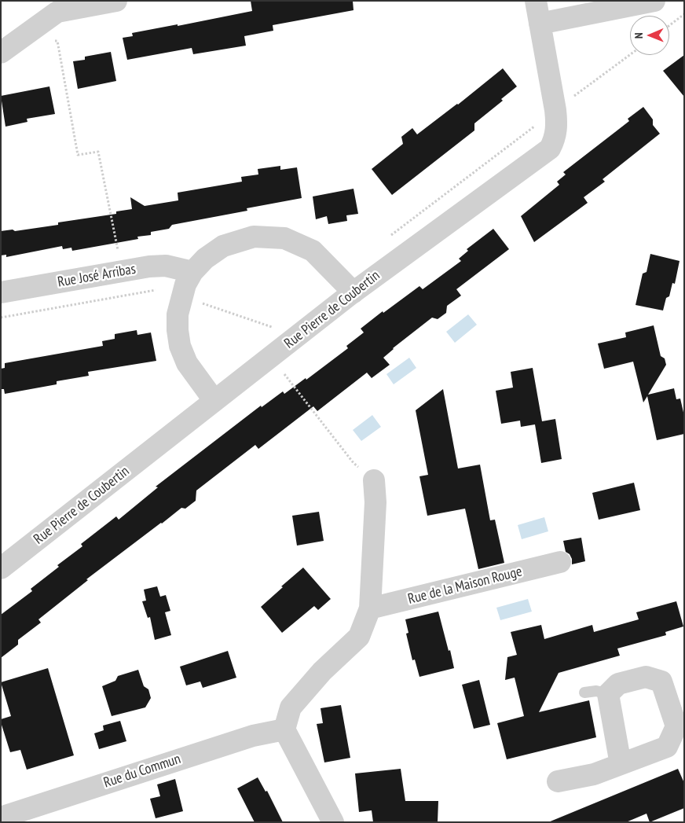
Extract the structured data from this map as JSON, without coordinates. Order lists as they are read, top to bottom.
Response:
{
  "streets": {
    "street": [
      "Rue José Arribas",
      "Rue Pierre de Coubertin",
      "Rue de la Maison Rouge",
      "Rue du Commun"
    ]
  },
  "north": "left"
}
